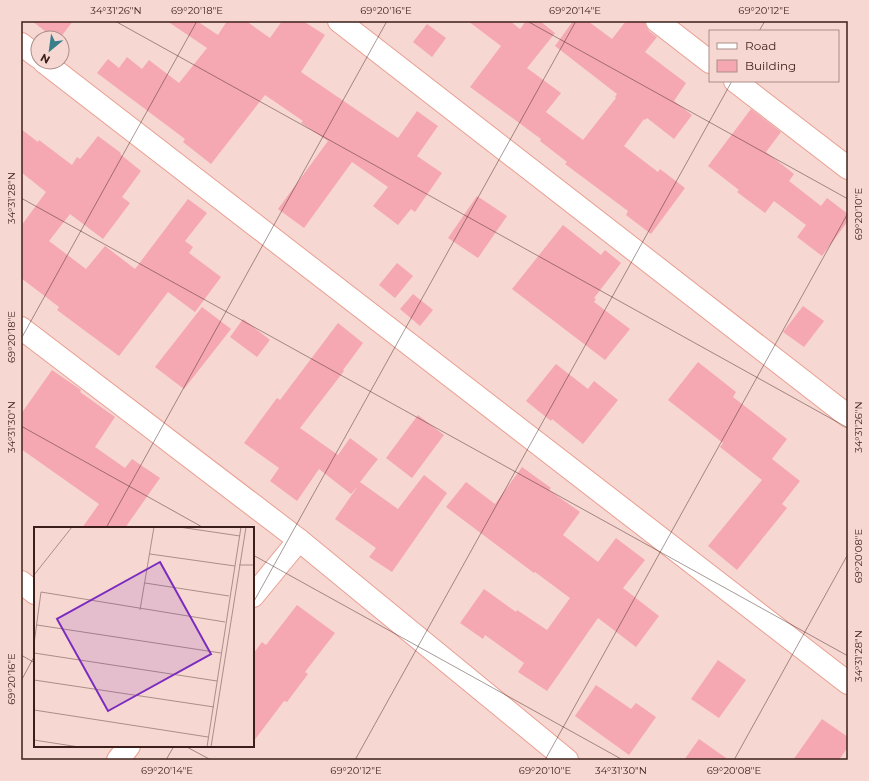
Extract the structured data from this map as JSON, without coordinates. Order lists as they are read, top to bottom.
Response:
{
  "legend": ["Road", "Building"],
  "north": "bottom left",
  "coordinates": [
    "34°31'26\"N",
    "69°20'18\"E",
    "69°20'16\"E",
    "69°20'14\"E",
    "69°20'12\"E",
    "34°31'28\"N",
    "69°20'10\"E",
    "34°31'30\"N",
    "69°20'08\"E"
  ]
}
